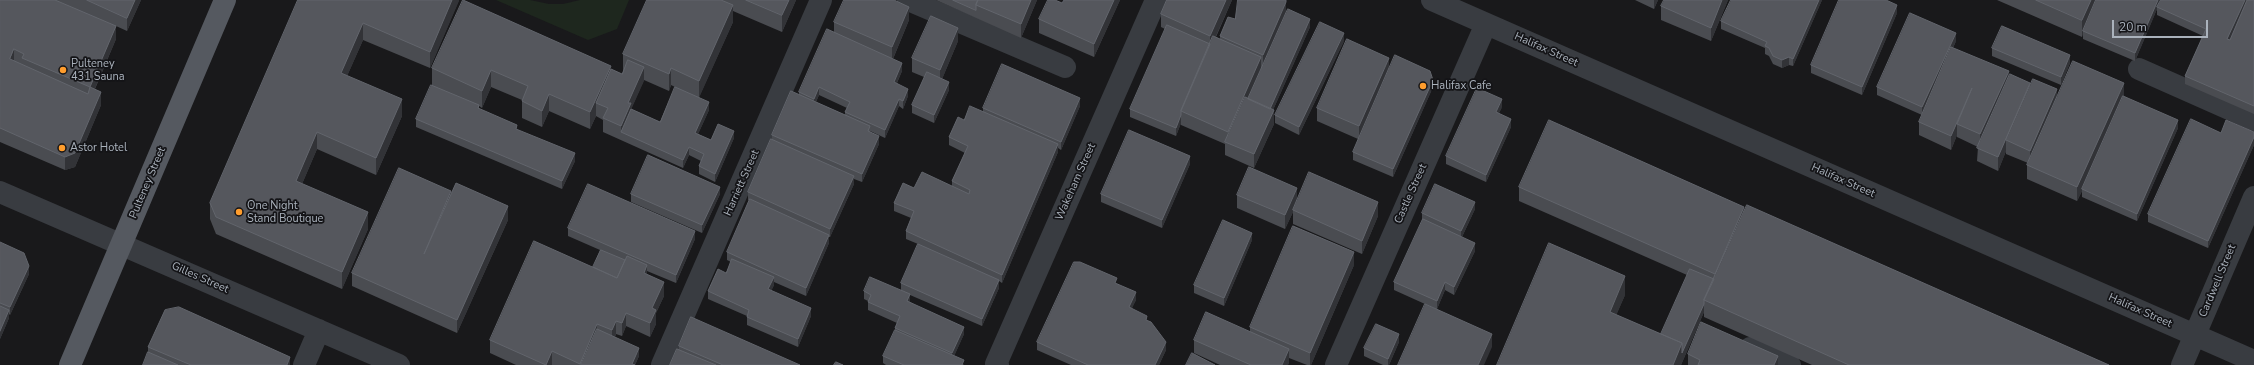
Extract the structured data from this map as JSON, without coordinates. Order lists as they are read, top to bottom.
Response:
{
  "streets": {
    "main road": ["Pulteney Street"],
    "street": [
      "Halifax Street",
      "Wakeham Street",
      "Harriett Street",
      "Castle Street",
      "Gilles Street",
      "Cardwell Street"
    ]
  },
  "crossings": [
    ["Halifax Street", "Castle Street"],
    ["Halifax Street", "Cardwell Street"],
    ["Pulteney Street", "Gilles Street"]
  ],
  "places": [
    "Pulteney 431 Sauna",
    "Halifax Cafe",
    "Astor Hotel",
    "One Night Stand Boutique"
  ],
  "scale_bar": "20 m"
}
